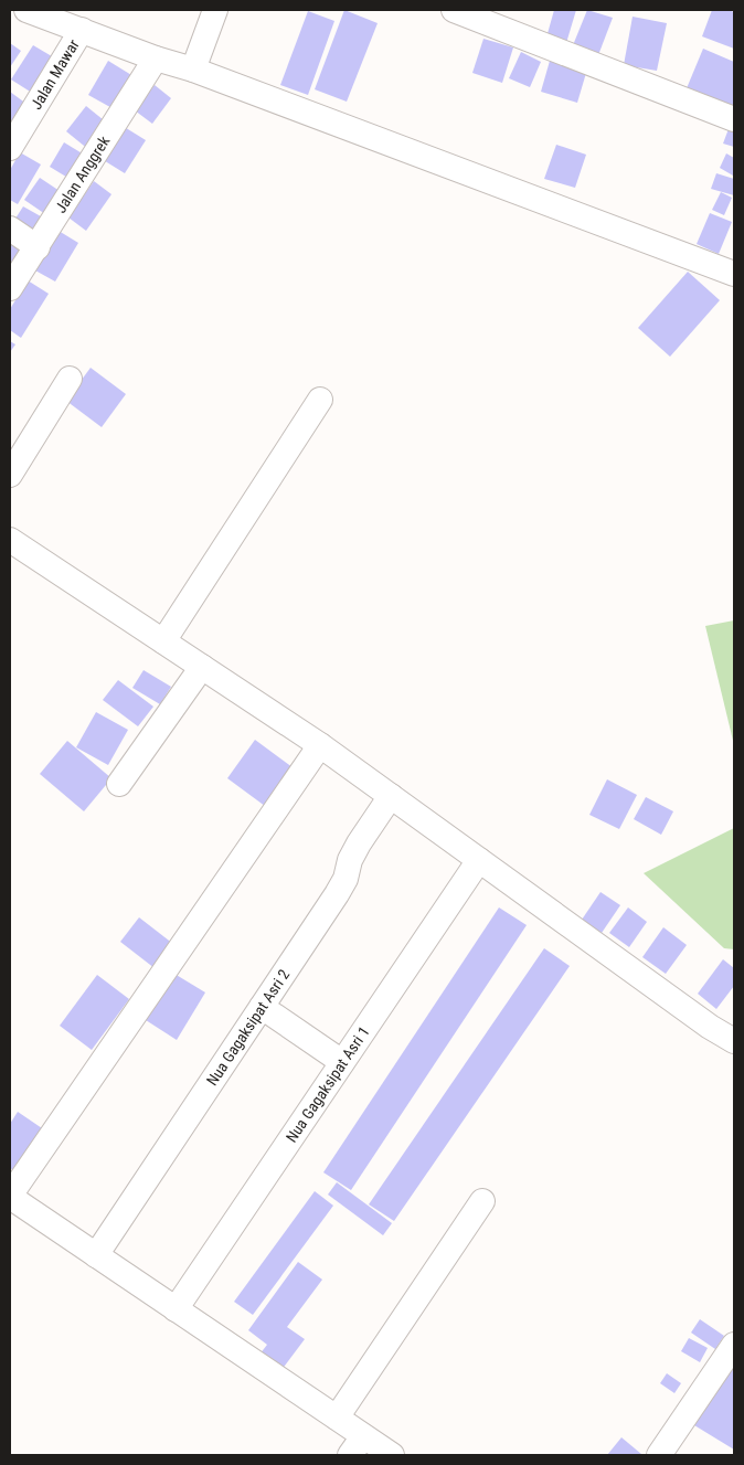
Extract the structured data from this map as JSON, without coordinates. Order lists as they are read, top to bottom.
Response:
{
  "streets": {
    "street": [
      "Jalan Mawar",
      "Jalan Anggrek",
      "Nua Gagaksipat Asri 2",
      "Nua Gagaksipat Asri 1"
    ]
  }
}
